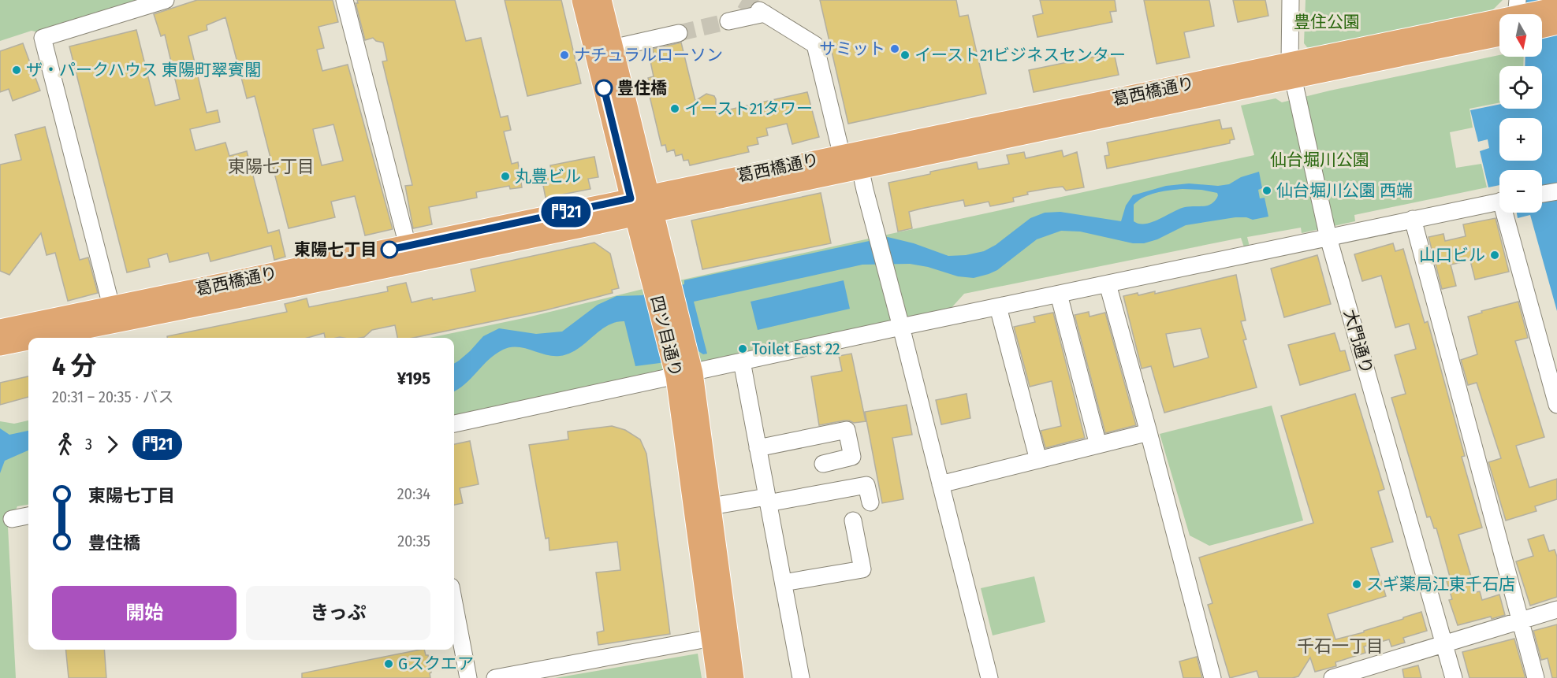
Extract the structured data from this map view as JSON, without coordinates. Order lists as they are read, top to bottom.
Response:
{
  "streets": {
    "main road": ["葛西橋通り", "四ツ目通り"],
    "street": ["大門通り"]
  },
  "crossings": [
    ["葛西橋通り", "四ツ目通り"],
    ["葛西橋通り", "大門通り"]
  ],
  "districts": ["東陽七丁目", "千石一丁目"],
  "parks": ["豊住公園", "仙台堀川公園"],
  "places": [
    "サミット",
    "ナチュラルローソン",
    "イースト21ビジネスセンター",
    "ザ・パークハウス 東陽町翠賓閣",
    "豊住橋",
    "イースト21タワー",
    "丸豊ビル",
    "仙台堀川公園 西端",
    "東陽七丁目",
    "山口ビル",
    "Toilet East 22",
    "スギ薬局江東千石店",
    "Gスクエア"
  ],
  "lines": ["bus line 門21"],
  "north": "bottom",
  "page": {
    "on_map": "門21",
    "map_buttons": ["+", "−"],
    "heading": ["4 分", "20:31 – 20:35 · バス", "¥195"],
    "legs": ["3", "門21"],
    "list": [
      {
        "name": "東陽七丁目",
        "value": "20:34"
      },
      {
        "name": "豊住橋",
        "value": "20:35"
      }
    ],
    "buttons": ["開始", "きっぷ"]
  }
}
